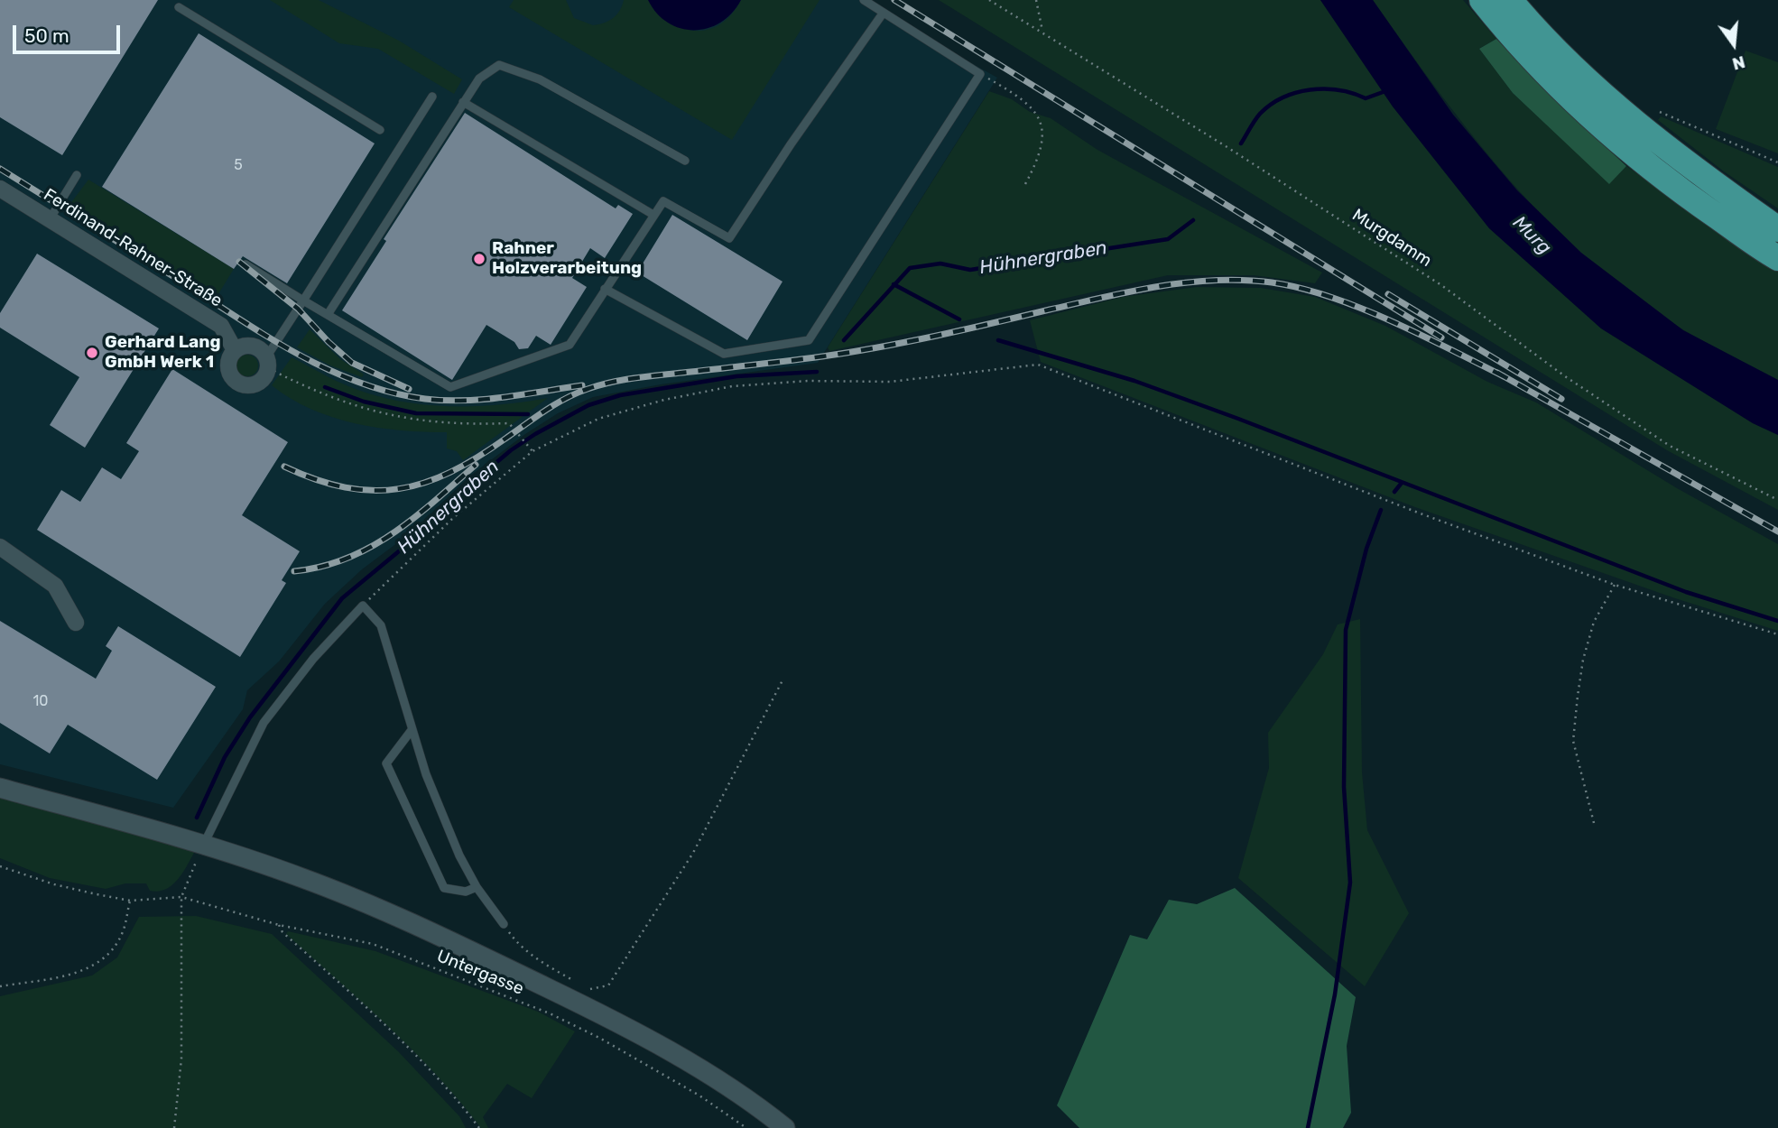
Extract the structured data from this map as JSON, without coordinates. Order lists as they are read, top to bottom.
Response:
{
  "streets": {
    "street": ["Ferdinand-Rahner-Straße"],
    "path": ["Murgdamm", "Untergasse"]
  },
  "water": ["Murg", "Hühnergraben"],
  "places": ["Rahner Holzverarbeitung", "Gerhard Lang GmbH Werk 1"],
  "house_numbers": ["5", "10"],
  "scale_bar": "50 m",
  "north": "bottom"
}
